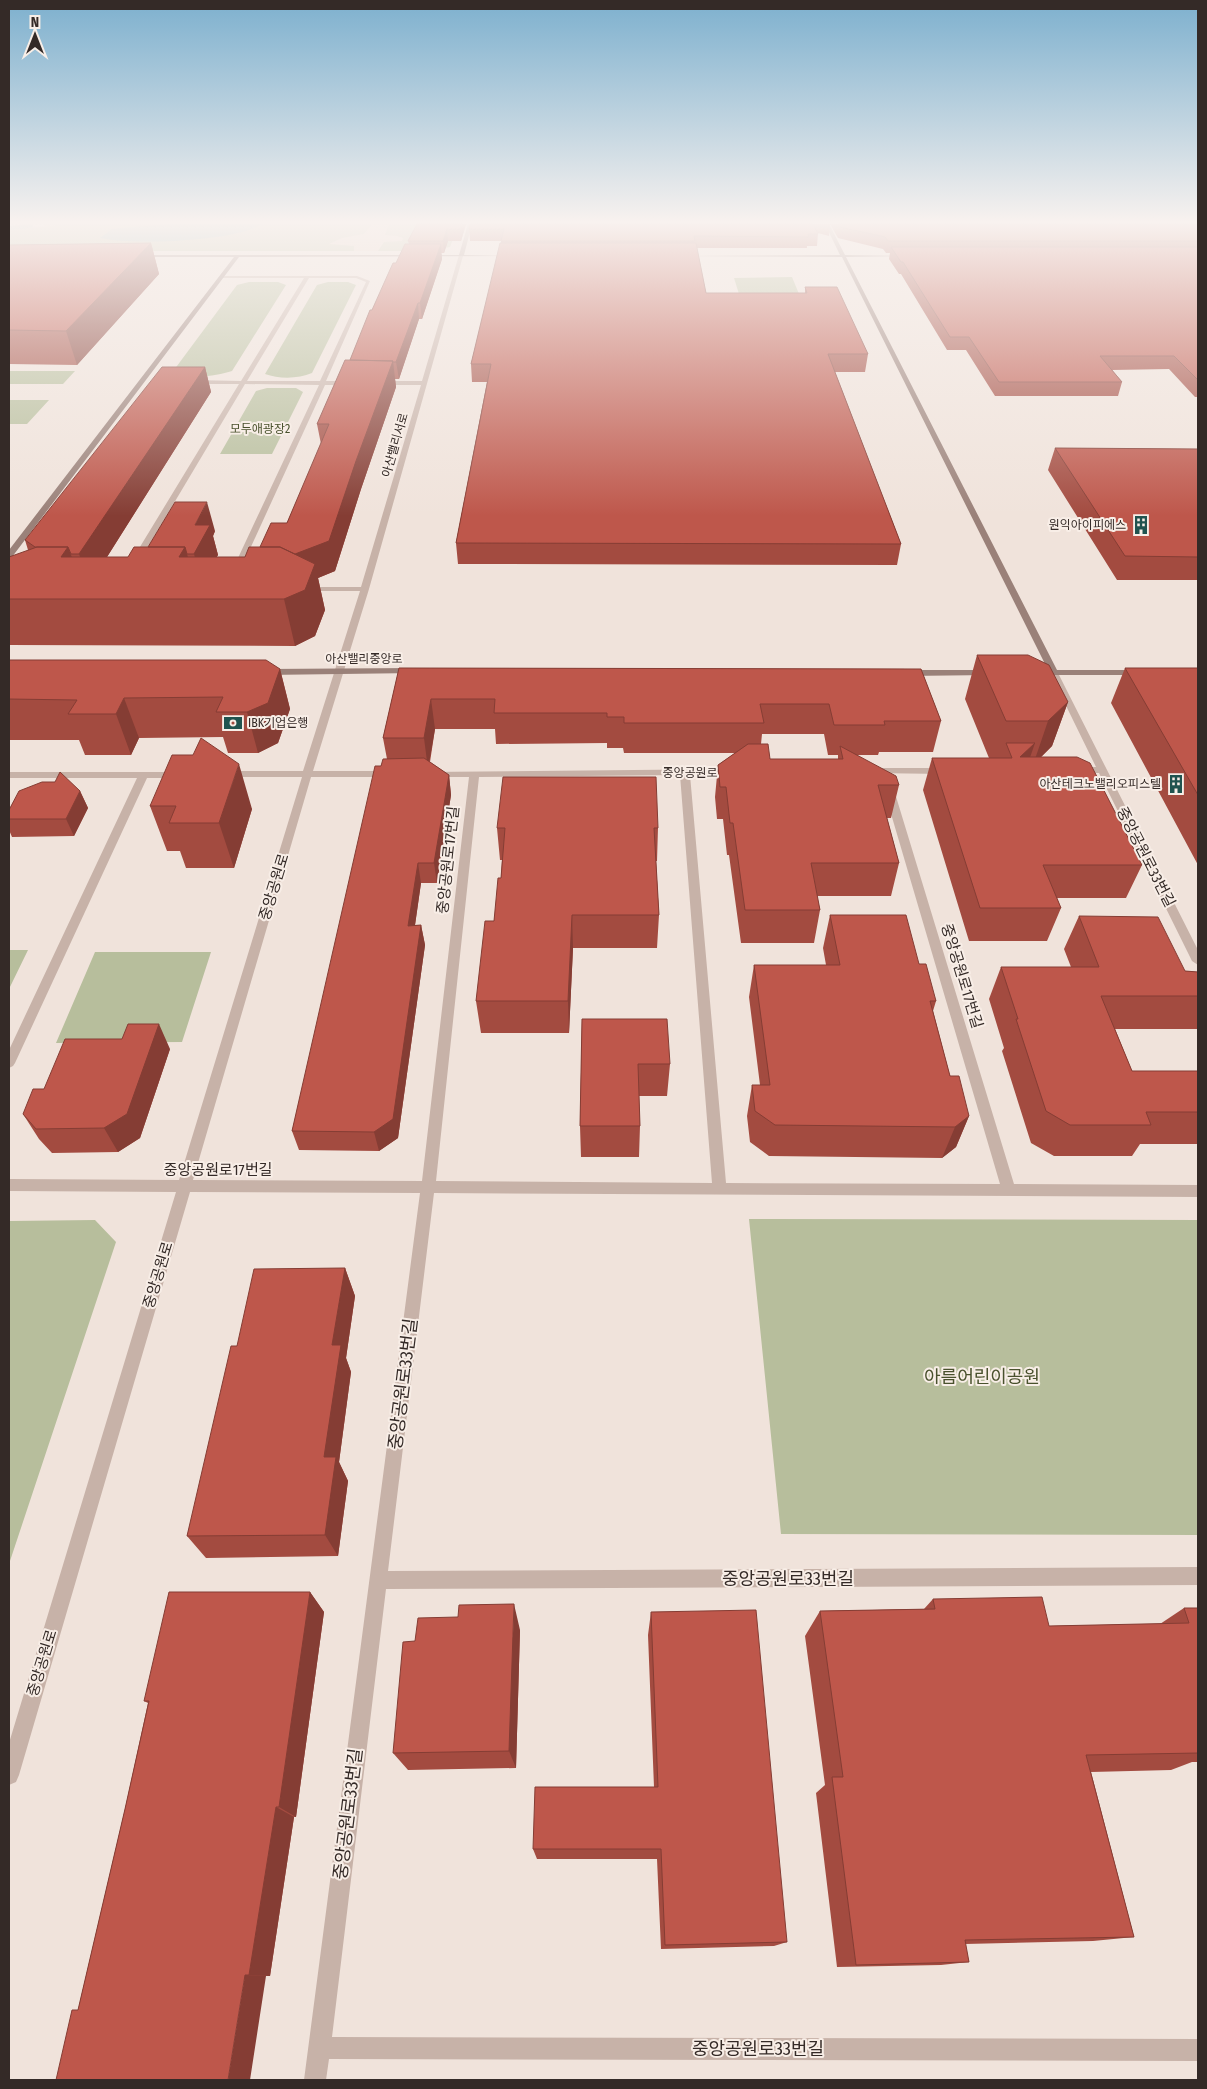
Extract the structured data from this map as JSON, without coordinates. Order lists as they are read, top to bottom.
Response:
{
  "streets": {
    "street": [
      "아산밸리서로",
      "아산밸리중앙로",
      "중앙공원로",
      "중앙공원로33번길",
      "중앙공원로17번길"
    ]
  },
  "crossings": [
    ["아산밸리서로", "아산밸리중앙로"],
    ["아산밸리서로", "중앙공원로"],
    ["아산밸리중앙로", "중앙공원로"],
    ["중앙공원로", "중앙공원로17번길"],
    ["중앙공원로33번길", "중앙공원로17번길"]
  ],
  "parks": ["모두애광장2", "아름어린이공원"],
  "places": {
    "building": ["원익아이피에스", "아산테크노밸리오피스텔"],
    "bank": ["IBK기업은행"]
  },
  "north": "top"
}
